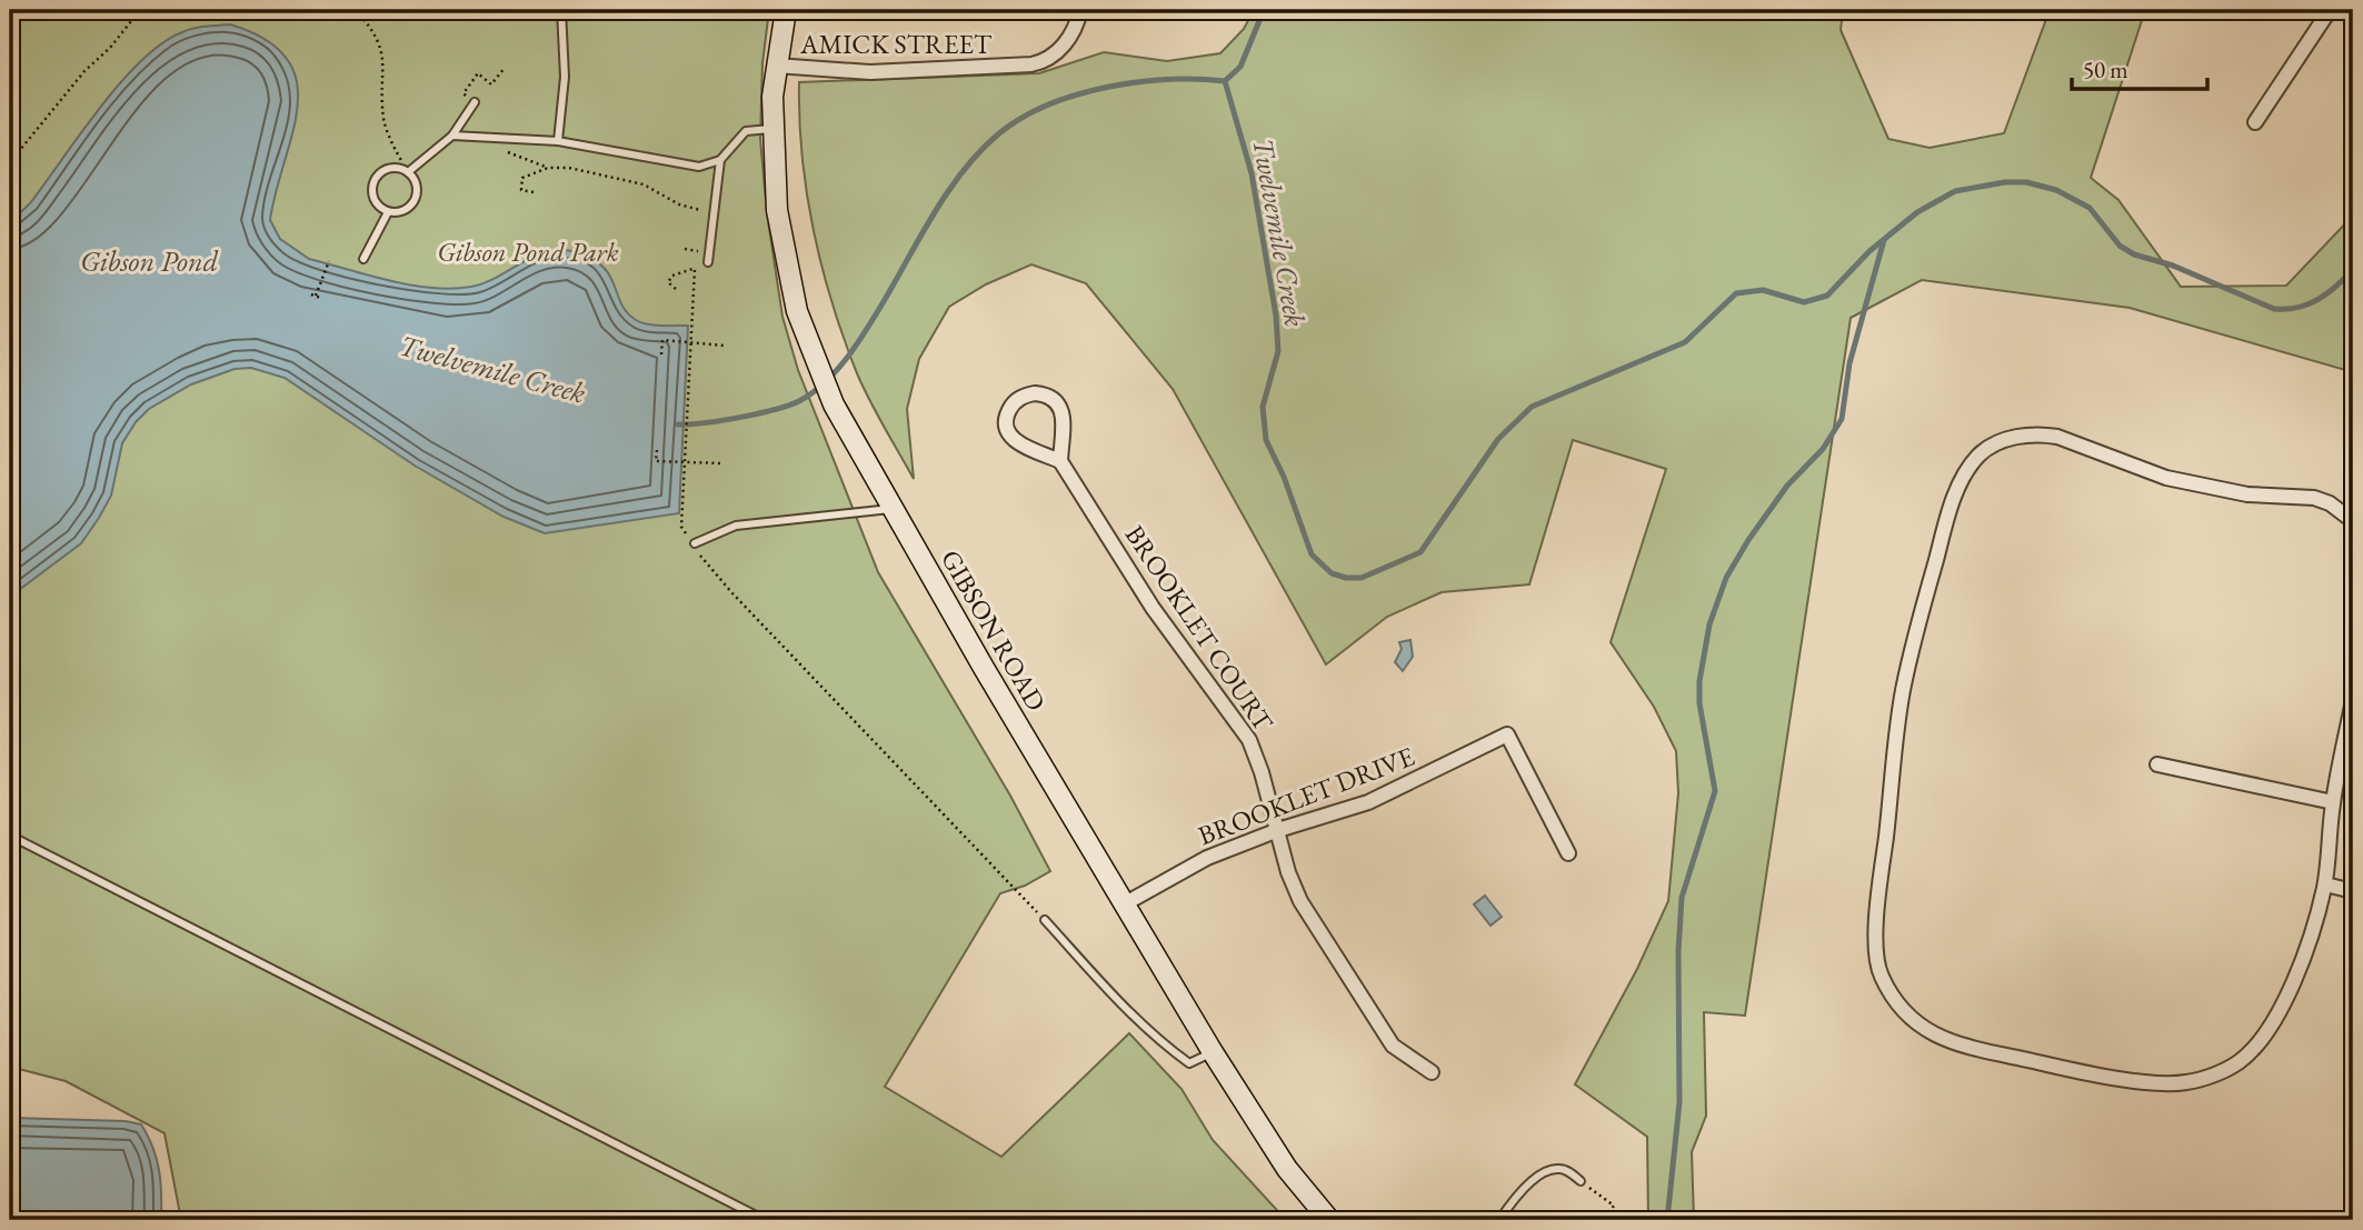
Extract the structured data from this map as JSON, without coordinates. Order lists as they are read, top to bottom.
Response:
{
  "streets": {
    "street": [
      "AMICK STREET",
      "BROOKLET COURT",
      "GIBSON ROAD",
      "BROOKLET DRIVE"
    ]
  },
  "crossings": [
    ["AMICK STREET", "GIBSON ROAD"],
    ["BROOKLET COURT", "BROOKLET DRIVE"],
    ["GIBSON ROAD", "BROOKLET DRIVE"]
  ],
  "water": ["Twelvemile Creek", "Gibson Pond"],
  "parks": ["Gibson Pond Park"],
  "scale_bar": "50 m"
}
